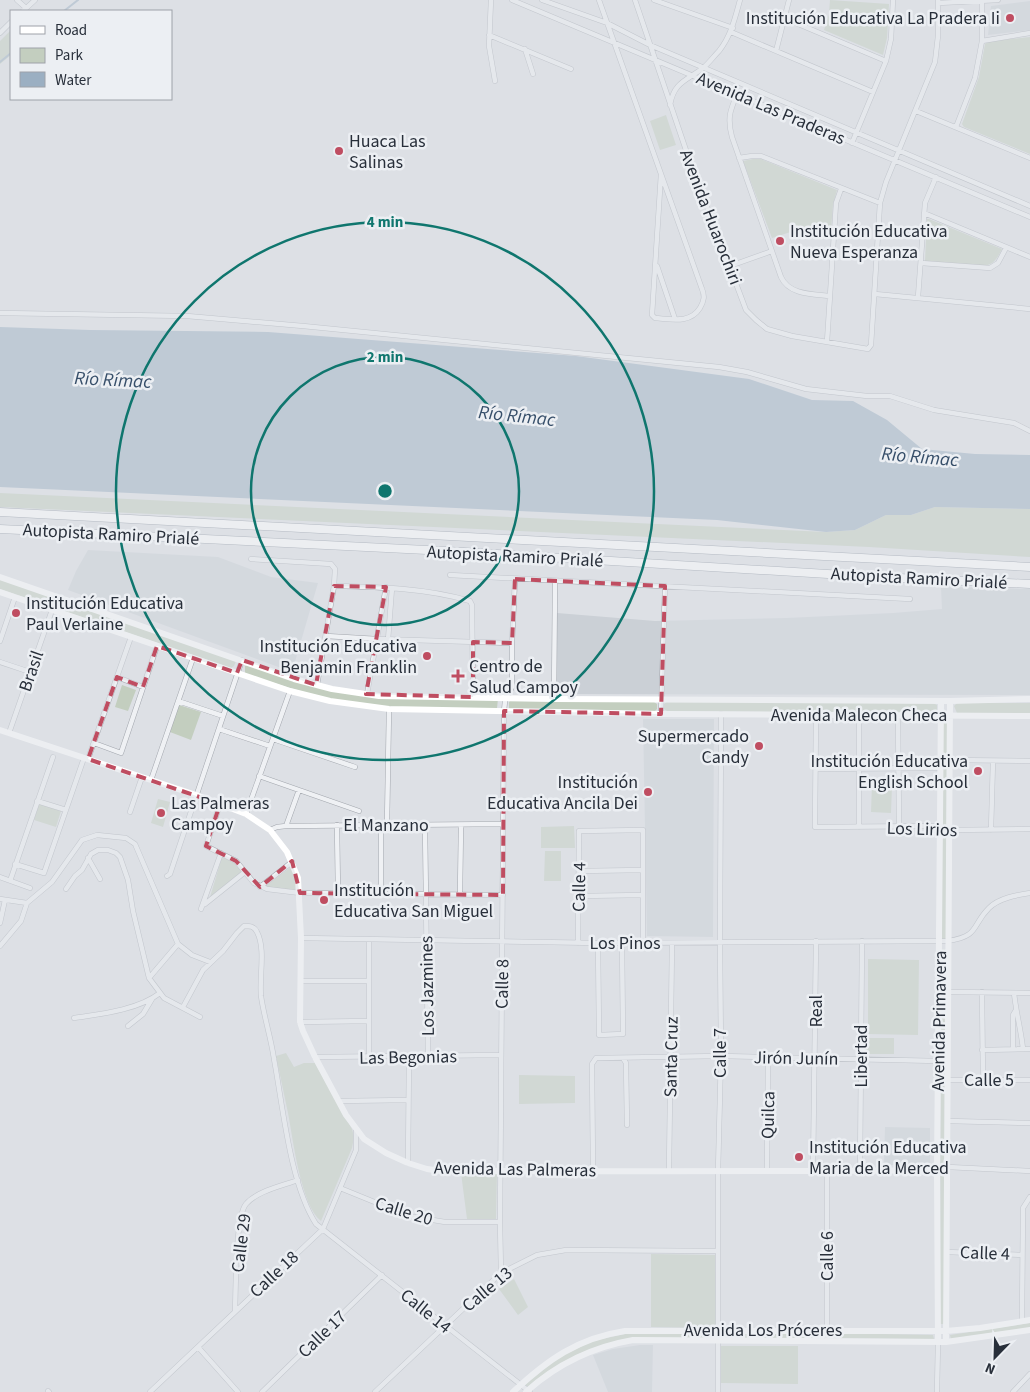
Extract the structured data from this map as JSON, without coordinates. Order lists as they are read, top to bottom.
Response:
{
  "streets": {
    "highway": ["Autopista Ramiro Prialé"],
    "main road": [
      "Avenida Malecon Checa",
      "Avenida Primavera",
      "Avenida Las Palmeras",
      "Avenida Los Próceres"
    ],
    "street": [
      "Avenida Las Praderas",
      "Avenida Huarochiri",
      "Brasil",
      "El Manzano",
      "Los Lirios",
      "Calle 4",
      "Los Pinos",
      "Calle 8",
      "Los Jazmines",
      "Real",
      "Calle 7",
      "Libertad",
      "Las Begonias",
      "Santa Cruz",
      "Jirón Junín",
      "Calle 5",
      "Quilca",
      "Calle 20",
      "Calle 29",
      "Calle 6",
      "Calle 18",
      "Calle 13",
      "Calle 14",
      "Calle 17"
    ]
  },
  "crossings": [
    ["Avenida Las Praderas", "Avenida Huarochiri"],
    ["Brasil", "Avenida Malecon Checa"],
    ["Brasil", "Avenida Las Palmeras"],
    ["Avenida Malecon Checa", "Calle 8"],
    ["Avenida Malecon Checa", "Avenida Primavera"],
    ["Avenida Malecon Checa", "Calle 7"],
    ["El Manzano", "Calle 8"],
    ["El Manzano", "Los Jazmines"],
    ["El Manzano", "Avenida Las Palmeras"],
    ["Los Lirios", "Avenida Primavera"],
    ["Calle 4", "Los Pinos"],
    ["Calle 4", "Avenida Primavera"],
    ["Los Pinos", "Calle 8"],
    ["Los Pinos", "Los Jazmines"],
    ["Los Pinos", "Real"],
    ["Los Pinos", "Avenida Primavera"],
    ["Los Pinos", "Calle 7"],
    ["Los Pinos", "Libertad"],
    ["Los Pinos", "Santa Cruz"],
    ["Los Pinos", "Avenida Las Palmeras"],
    ["Calle 8", "Las Begonias"],
    ["Calle 8", "Avenida Las Palmeras"],
    ["Calle 8", "Calle 20"],
    ["Calle 8", "Calle 13"],
    ["Los Jazmines", "Las Begonias"],
    ["Real", "Jirón Junín"],
    ["Real", "Avenida Las Palmeras"],
    ["Avenida Primavera", "Jirón Junín"],
    ["Avenida Primavera", "Calle 5"],
    ["Avenida Primavera", "Avenida Las Palmeras"],
    ["Avenida Primavera", "Avenida Los Próceres"],
    ["Calle 7", "Jirón Junín"],
    ["Calle 7", "Avenida Las Palmeras"],
    ["Calle 7", "Calle 13"],
    ["Calle 7", "Avenida Los Próceres"],
    ["Libertad", "Jirón Junín"],
    ["Libertad", "Avenida Las Palmeras"],
    ["Las Begonias", "Avenida Las Palmeras"],
    ["Santa Cruz", "Jirón Junín"],
    ["Santa Cruz", "Avenida Las Palmeras"],
    ["Jirón Junín", "Quilca"],
    ["Jirón Junín", "Avenida Las Palmeras"],
    ["Quilca", "Avenida Las Palmeras"],
    ["Avenida Las Palmeras", "Calle 6"],
    ["Avenida Las Palmeras", "Calle 18"],
    ["Calle 20", "Calle 18"],
    ["Calle 29", "Calle 18"],
    ["Calle 29", "Calle 14"],
    ["Calle 6", "Avenida Los Próceres"],
    ["Calle 18", "Calle 14"],
    ["Calle 13", "Calle 14"],
    ["Calle 14", "Avenida Los Próceres"],
    ["Calle 14", "Calle 17"]
  ],
  "water": ["Río Rímac"],
  "places": {
    "other": [
      "Institución Educativa La Pradera Ii",
      "Huaca Las Salinas",
      "Institución Educativa Nueva Esperanza",
      "Institución Educativa Paul Verlaine",
      "Institución Educativa Benjamin Franklin",
      "Supermercado Candy",
      "Institución Educativa English School",
      "Institución Educativa Ancila Dei",
      "Las Palmeras Campoy",
      "Institución Educativa San Miguel",
      "Institución Educativa Maria de la Merced"
    ],
    "health": ["Centro de Salud Campoy"]
  },
  "legend": ["Road", "Park", "Water"],
  "north": "bottom left",
  "rings": ["4 min", "2 min"]
}
